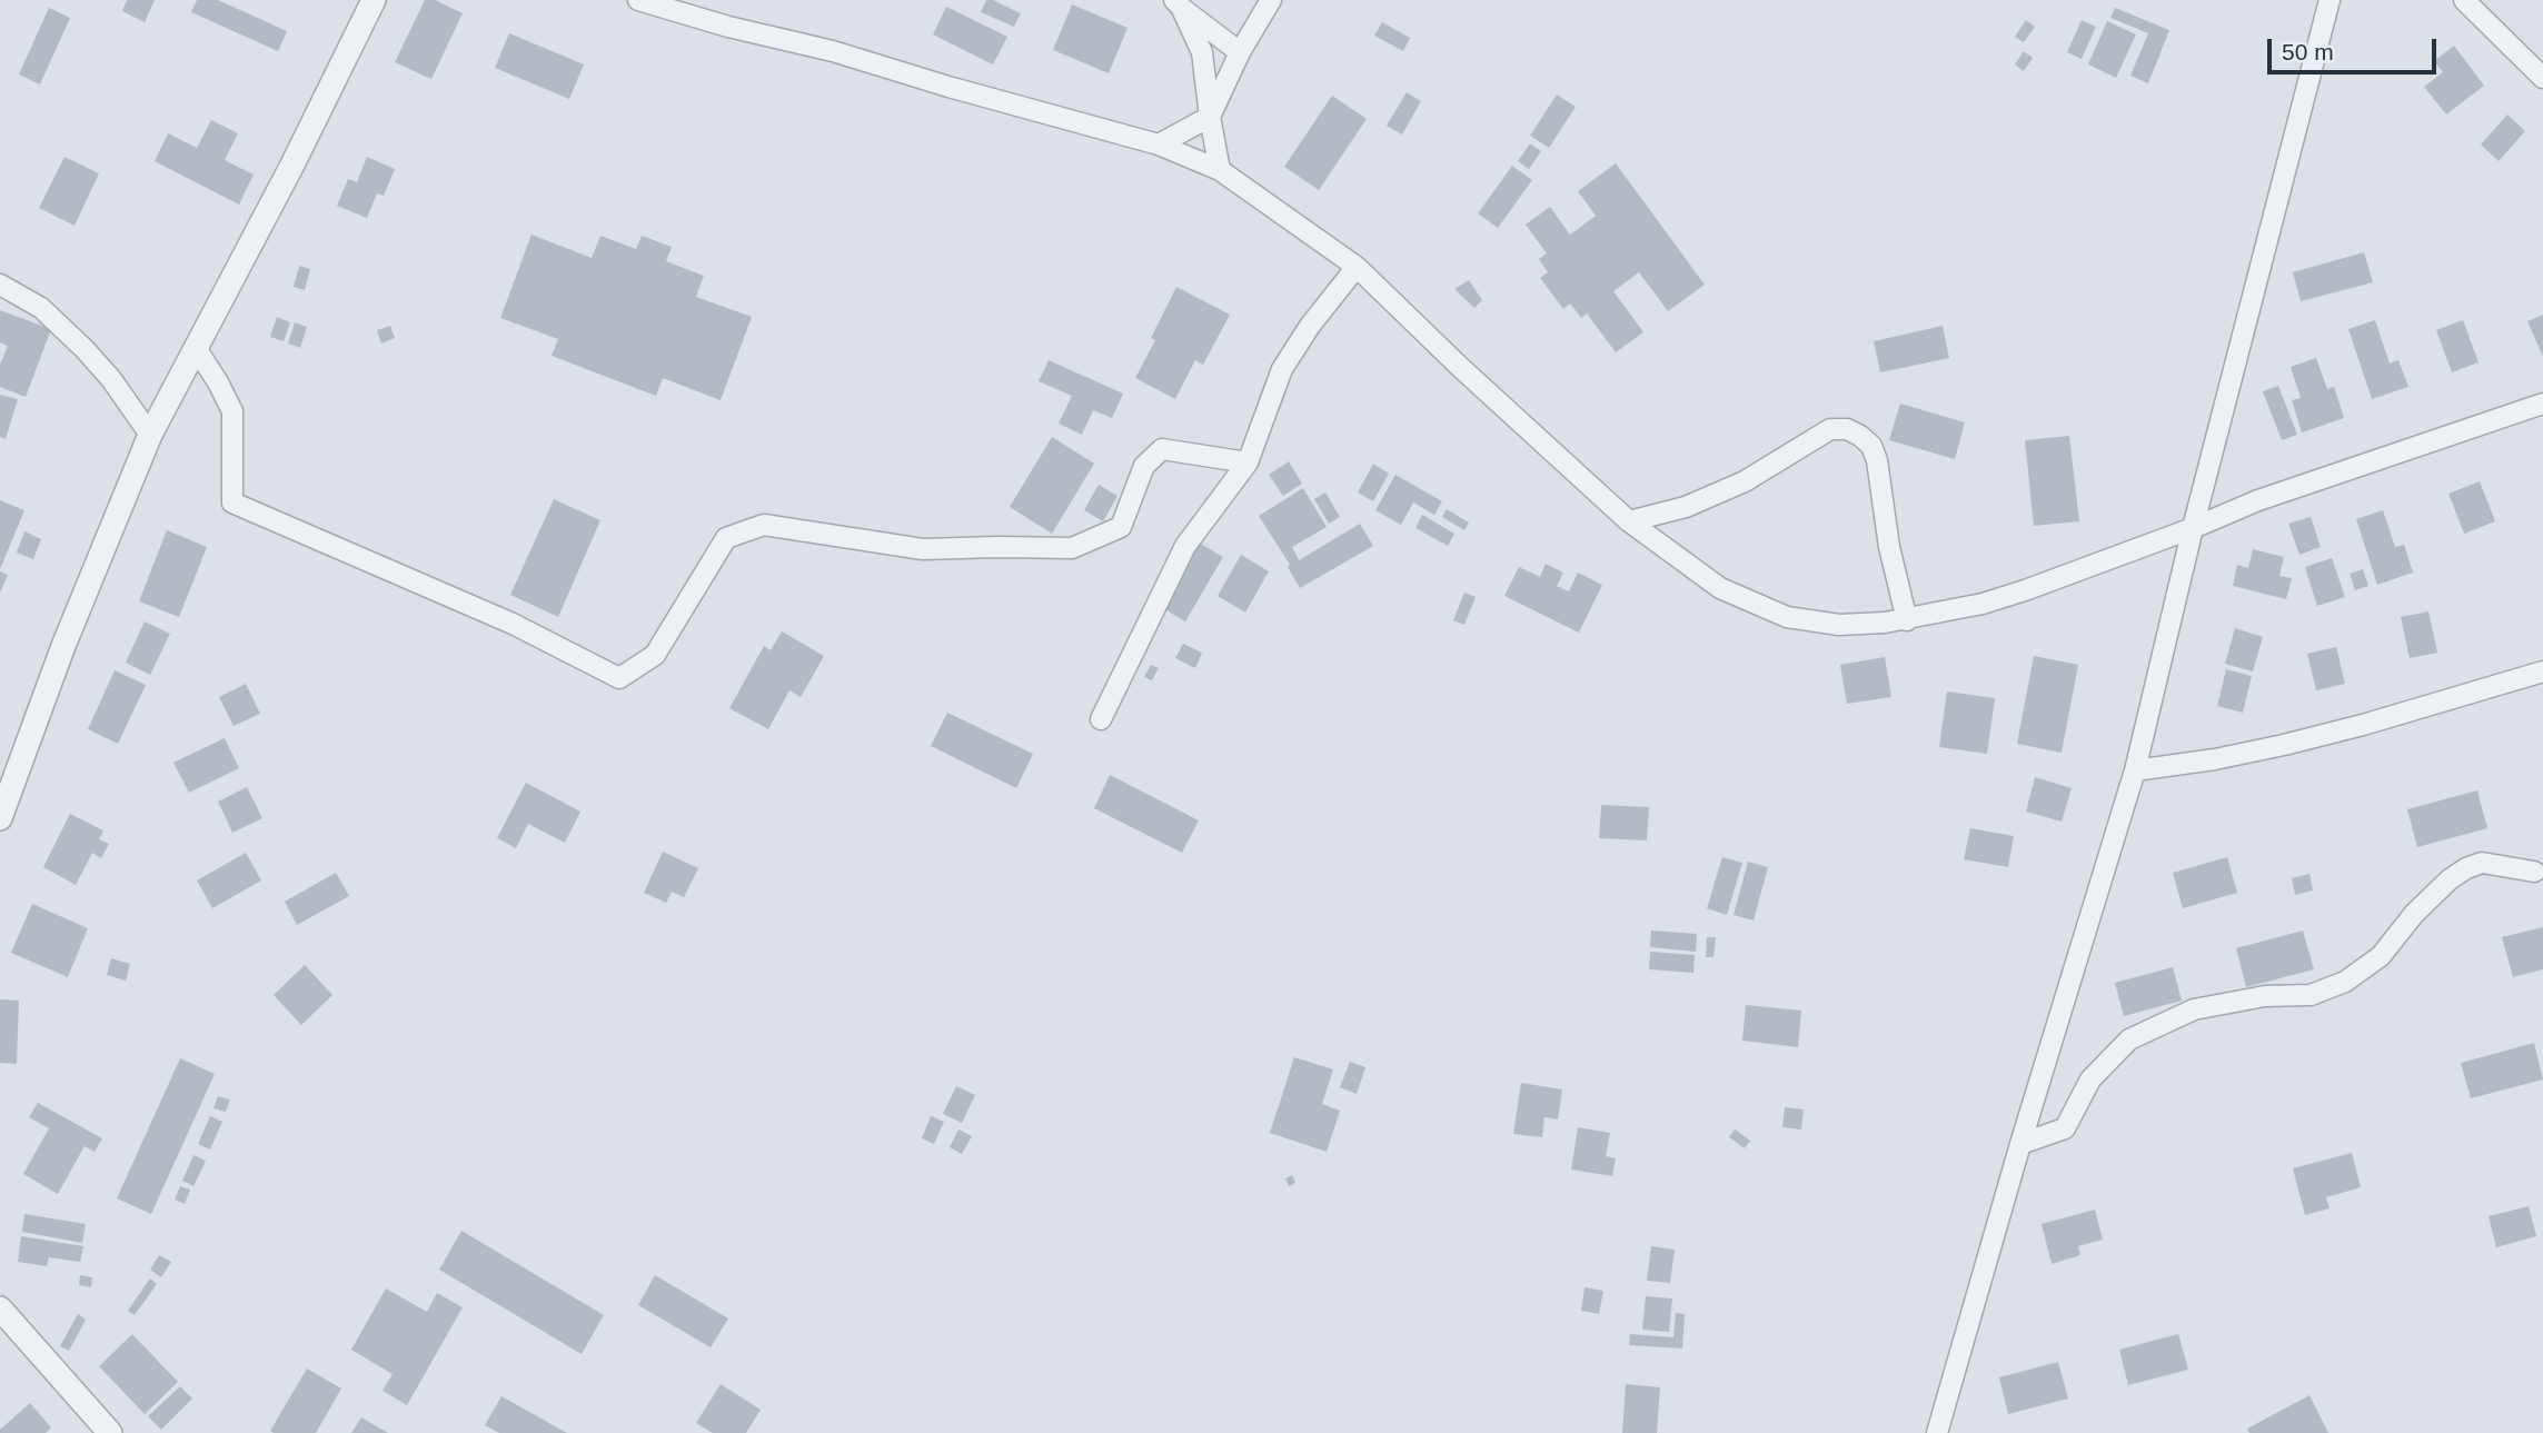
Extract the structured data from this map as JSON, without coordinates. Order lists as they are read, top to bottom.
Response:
{
  "scale_bar": "50 m"
}
